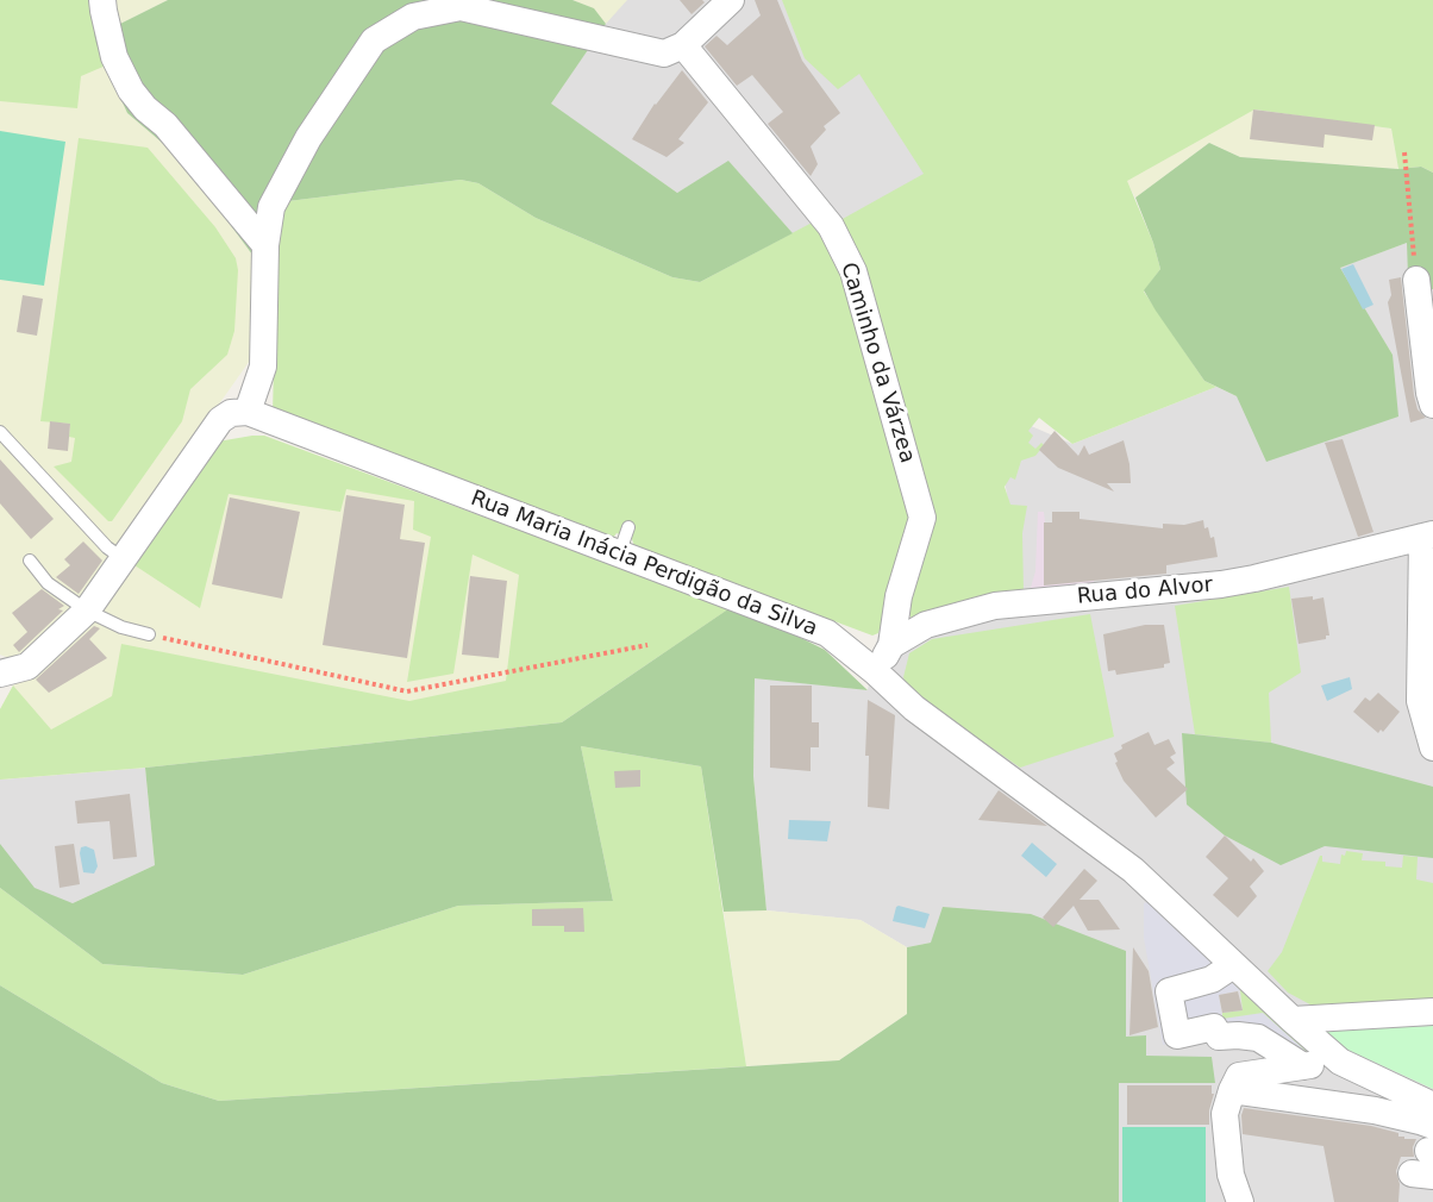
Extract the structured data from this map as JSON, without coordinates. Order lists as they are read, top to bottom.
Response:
{
  "streets": {
    "street": ["Caminho da Várzea", "Rua Maria Inácia Perdigão da Silva", "Rua do Alvor"]
  },
  "crossings": [
    ["Caminho da Várzea", "Rua do Alvor"]
  ]
}
